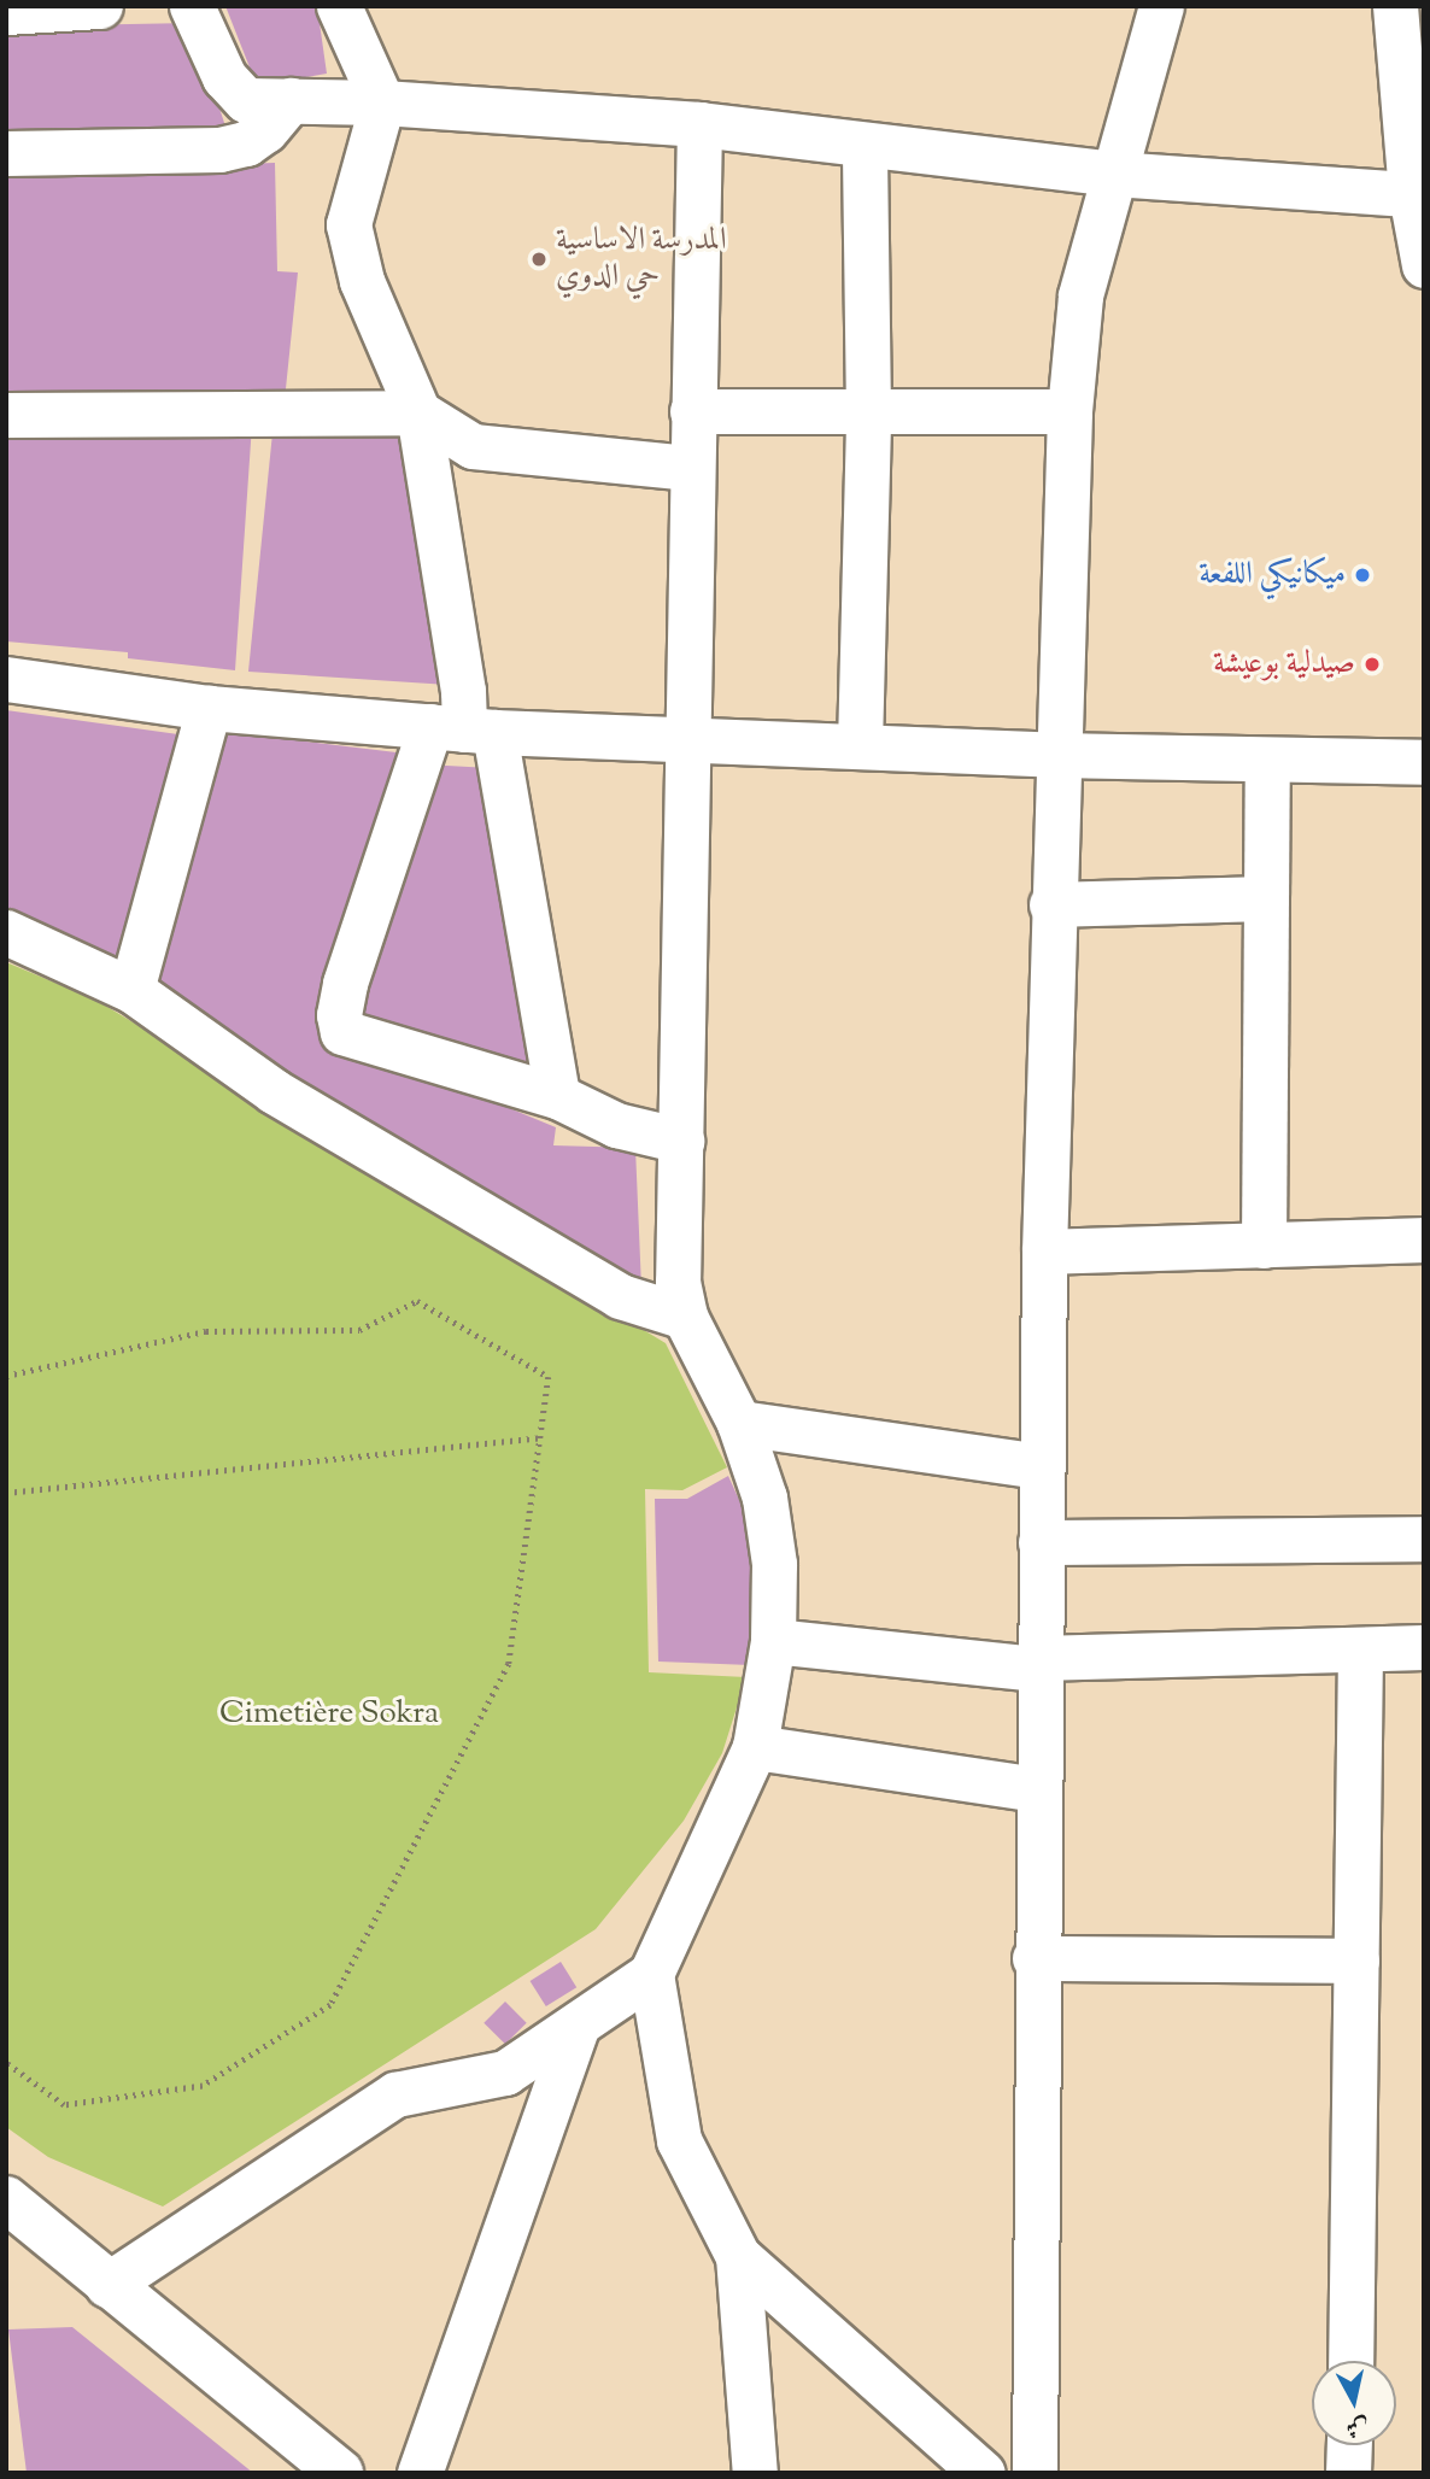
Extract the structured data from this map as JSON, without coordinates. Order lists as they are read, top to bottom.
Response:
{
  "parks": ["Cimetière Sokra"],
  "places": ["المدرسة الاساسية حي الدوي", "ميكانيكي اللفعة", "صيدلية بوعيشة"],
  "north": "bottom"
}
